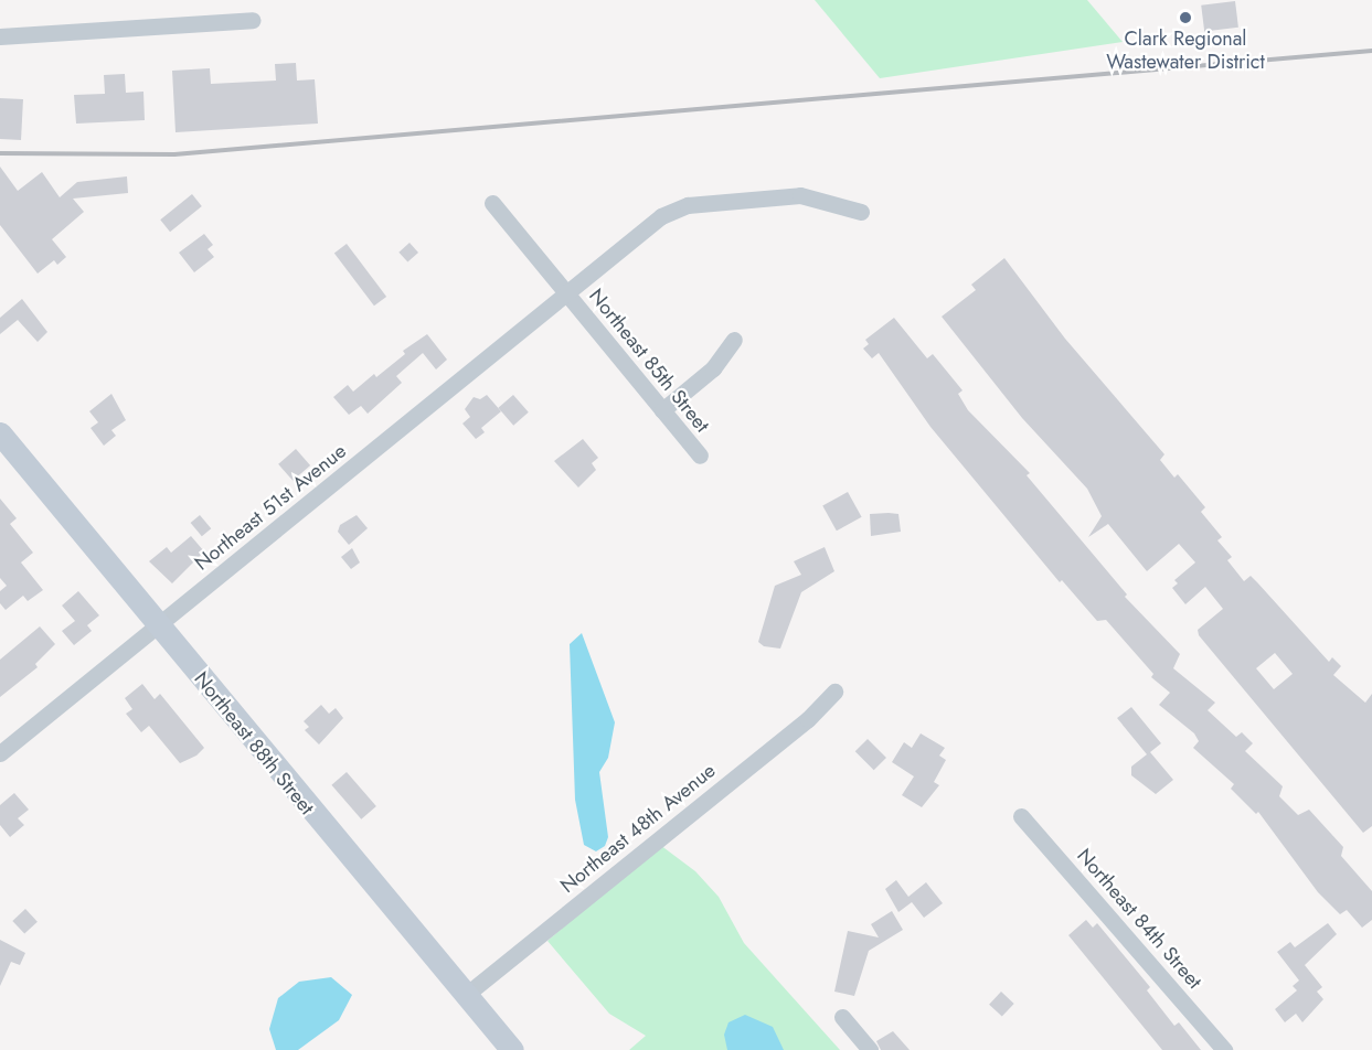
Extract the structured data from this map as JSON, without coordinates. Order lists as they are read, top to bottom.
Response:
{
  "streets": {
    "main road": ["Northeast 88th Street"],
    "street": [
      "Northeast 85th Street",
      "Northeast 51st Avenue",
      "Northeast 48th Avenue",
      "Northeast 84th Street"
    ]
  },
  "crossings": [
    ["Northeast 85th Street", "Northeast 51st Avenue"],
    ["Northeast 51st Avenue", "Northeast 88th Street"],
    ["Northeast 88th Street", "Northeast 48th Avenue"]
  ],
  "places": ["Clark Regional Wastewater District"]
}
